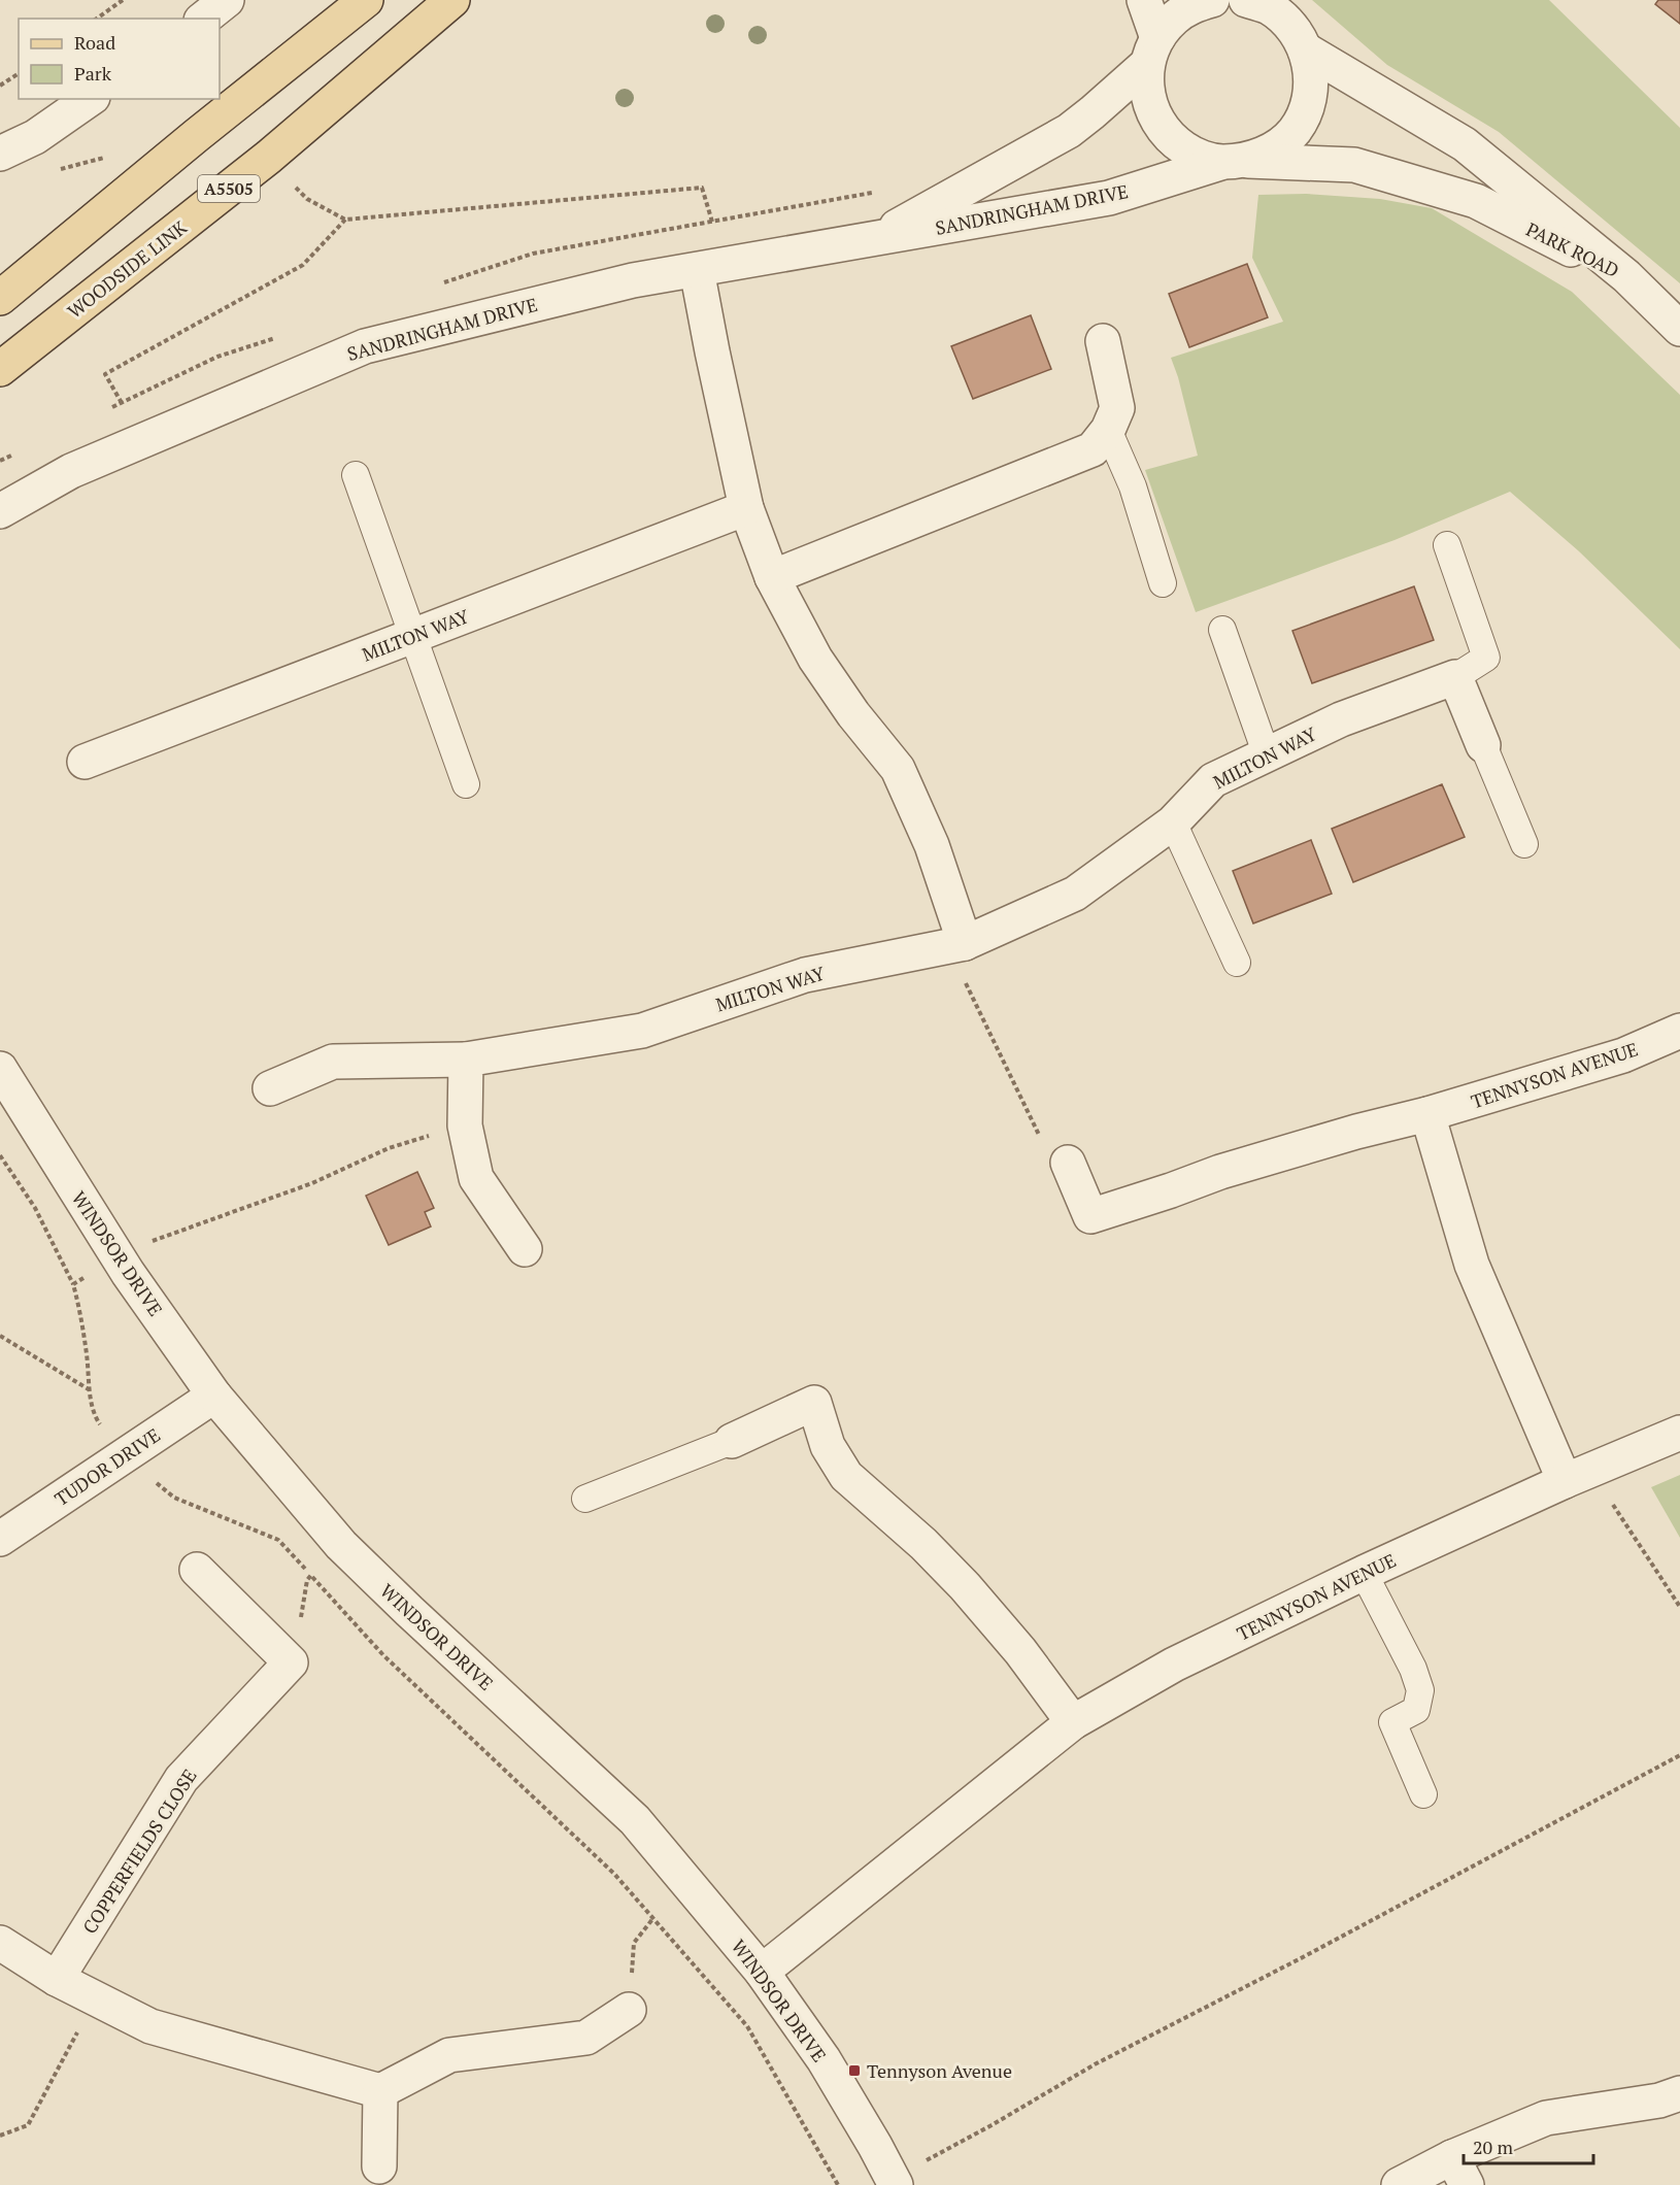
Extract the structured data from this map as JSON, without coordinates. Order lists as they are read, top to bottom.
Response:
{
  "streets": {
    "main road": ["A5505", "WOODSIDE LINK"],
    "street": [
      "SANDRINGHAM DRIVE",
      "PARK ROAD",
      "MILTON WAY",
      "TENNYSON AVENUE",
      "WINDSOR DRIVE",
      "TUDOR DRIVE",
      "COPPERFIELDS CLOSE"
    ]
  },
  "crossings": [
    ["SANDRINGHAM DRIVE", "PARK ROAD"],
    ["TENNYSON AVENUE", "WINDSOR DRIVE"],
    ["WINDSOR DRIVE", "TUDOR DRIVE"]
  ],
  "places": {
    "transit": ["Tennyson Avenue"]
  },
  "legend": ["Road", "Park"],
  "scale_bar": "20 m"
}
